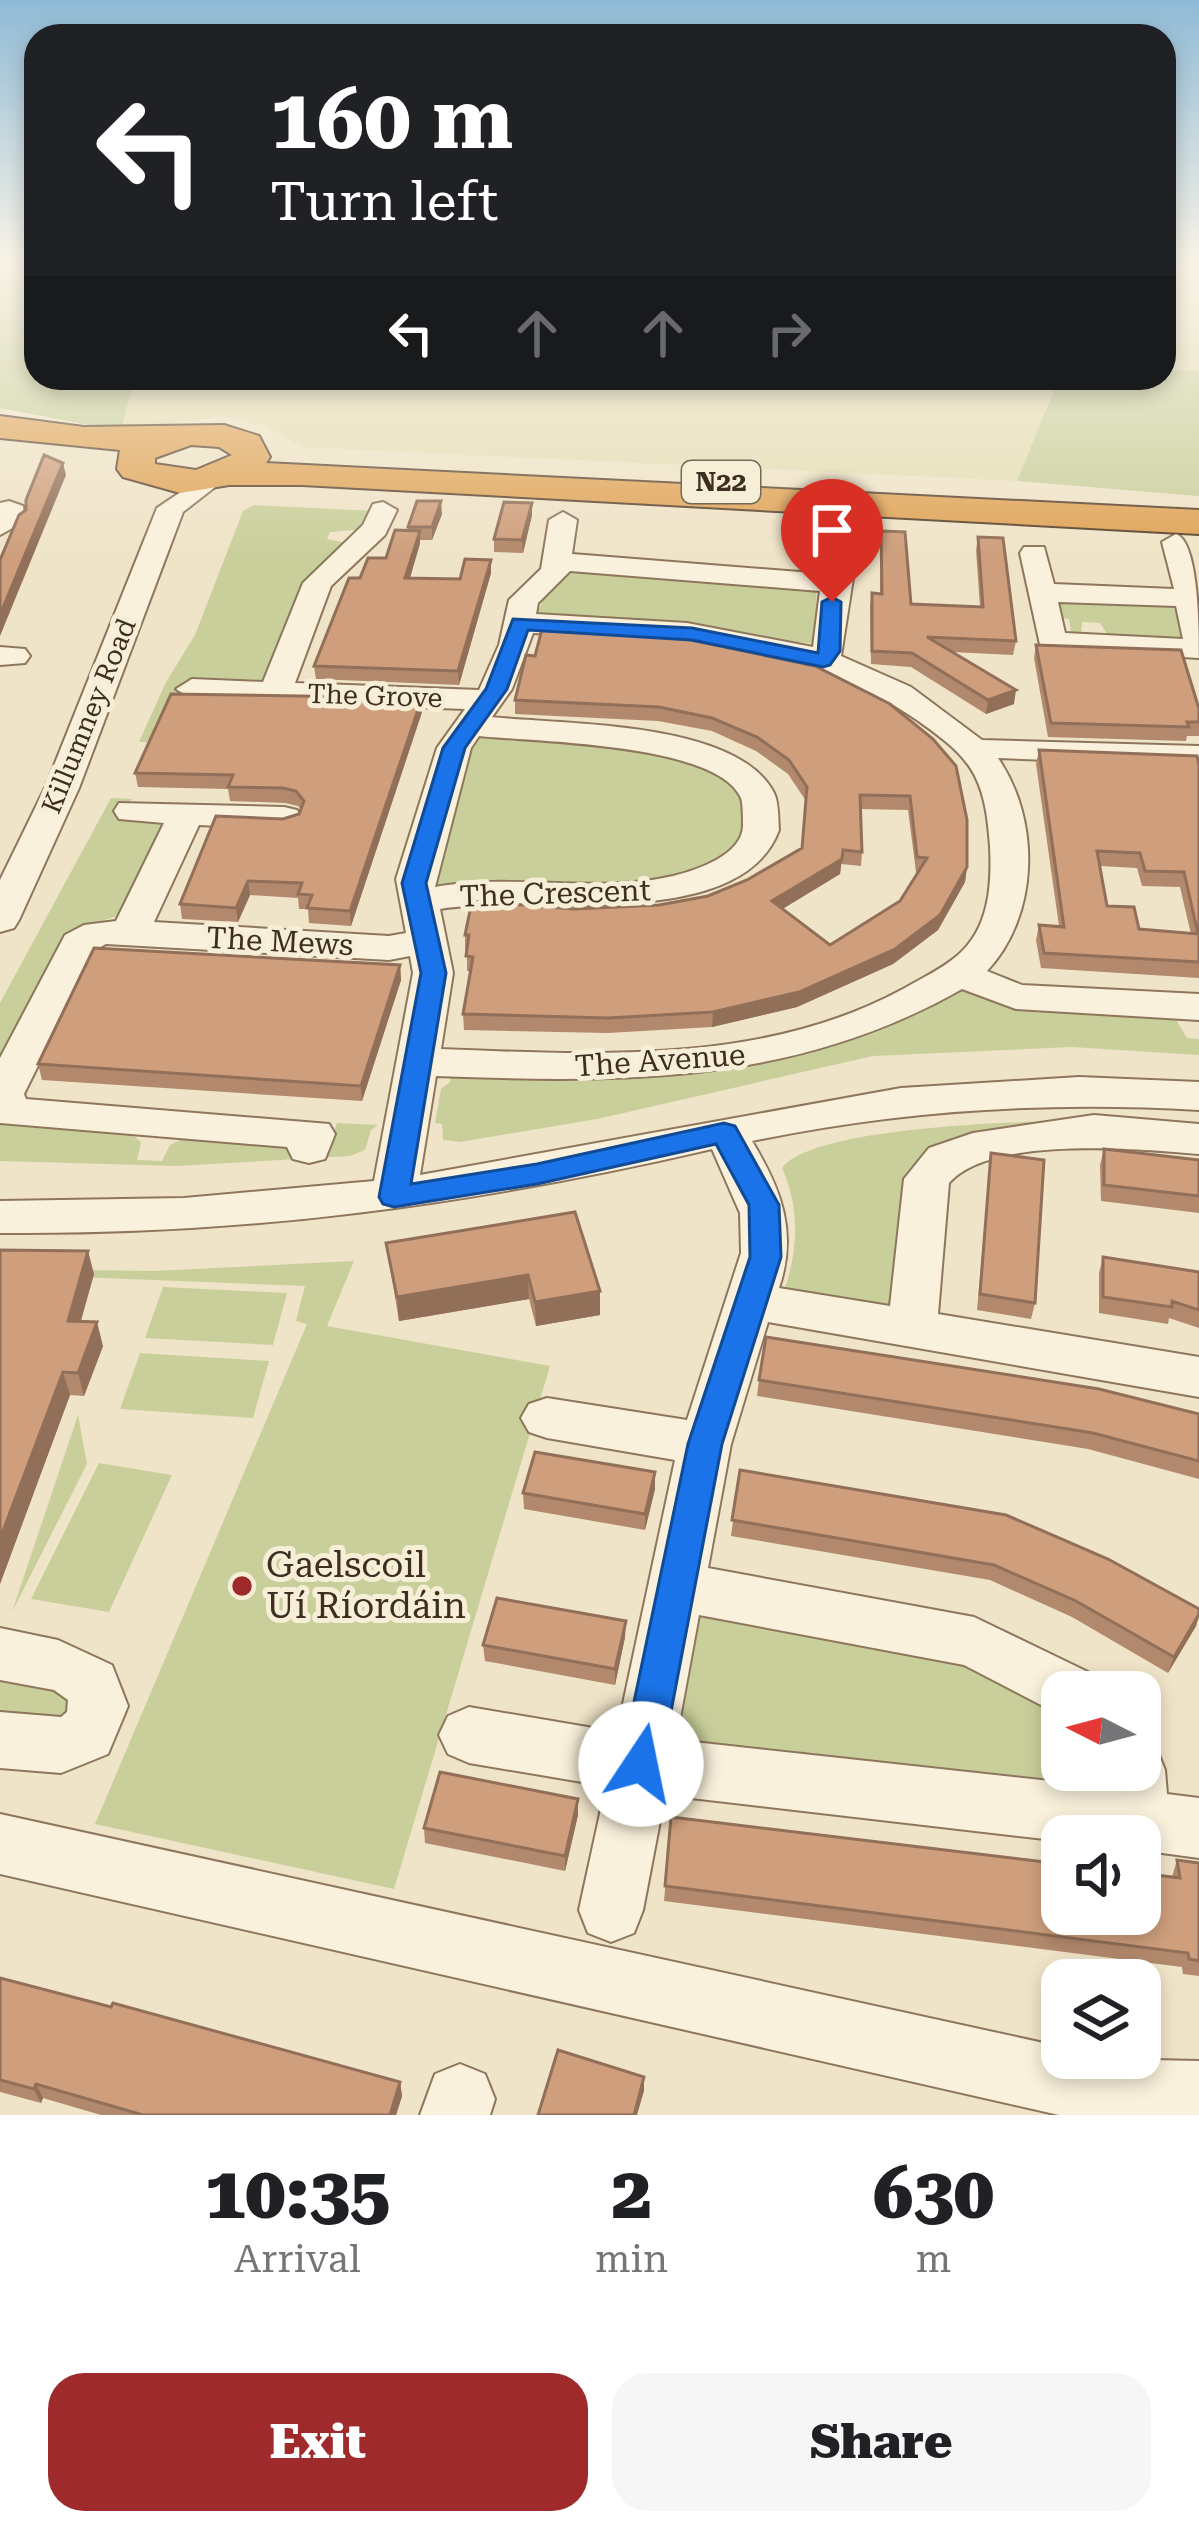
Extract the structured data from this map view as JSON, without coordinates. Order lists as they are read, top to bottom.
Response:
{
  "streets": {
    "highway": ["N22"],
    "street": [
      "The Grove",
      "Killumney Road",
      "The Crescent",
      "The Mews",
      "The Avenue"
    ]
  },
  "crossings": [
    ["N22", "Killumney Road"],
    ["The Grove", "The Crescent"],
    ["The Crescent", "The Mews"],
    ["The Crescent", "The Avenue"]
  ],
  "places": ["Gaelscoil Uí Ríordáin"],
  "north": "left",
  "page": {
    "turn": ["160 m", "Turn left"],
    "eta": [
      "10:35",
      "Arrival",
      "2",
      "min",
      "630",
      "m"
    ],
    "buttons": ["Exit", "Share"]
  }
}
